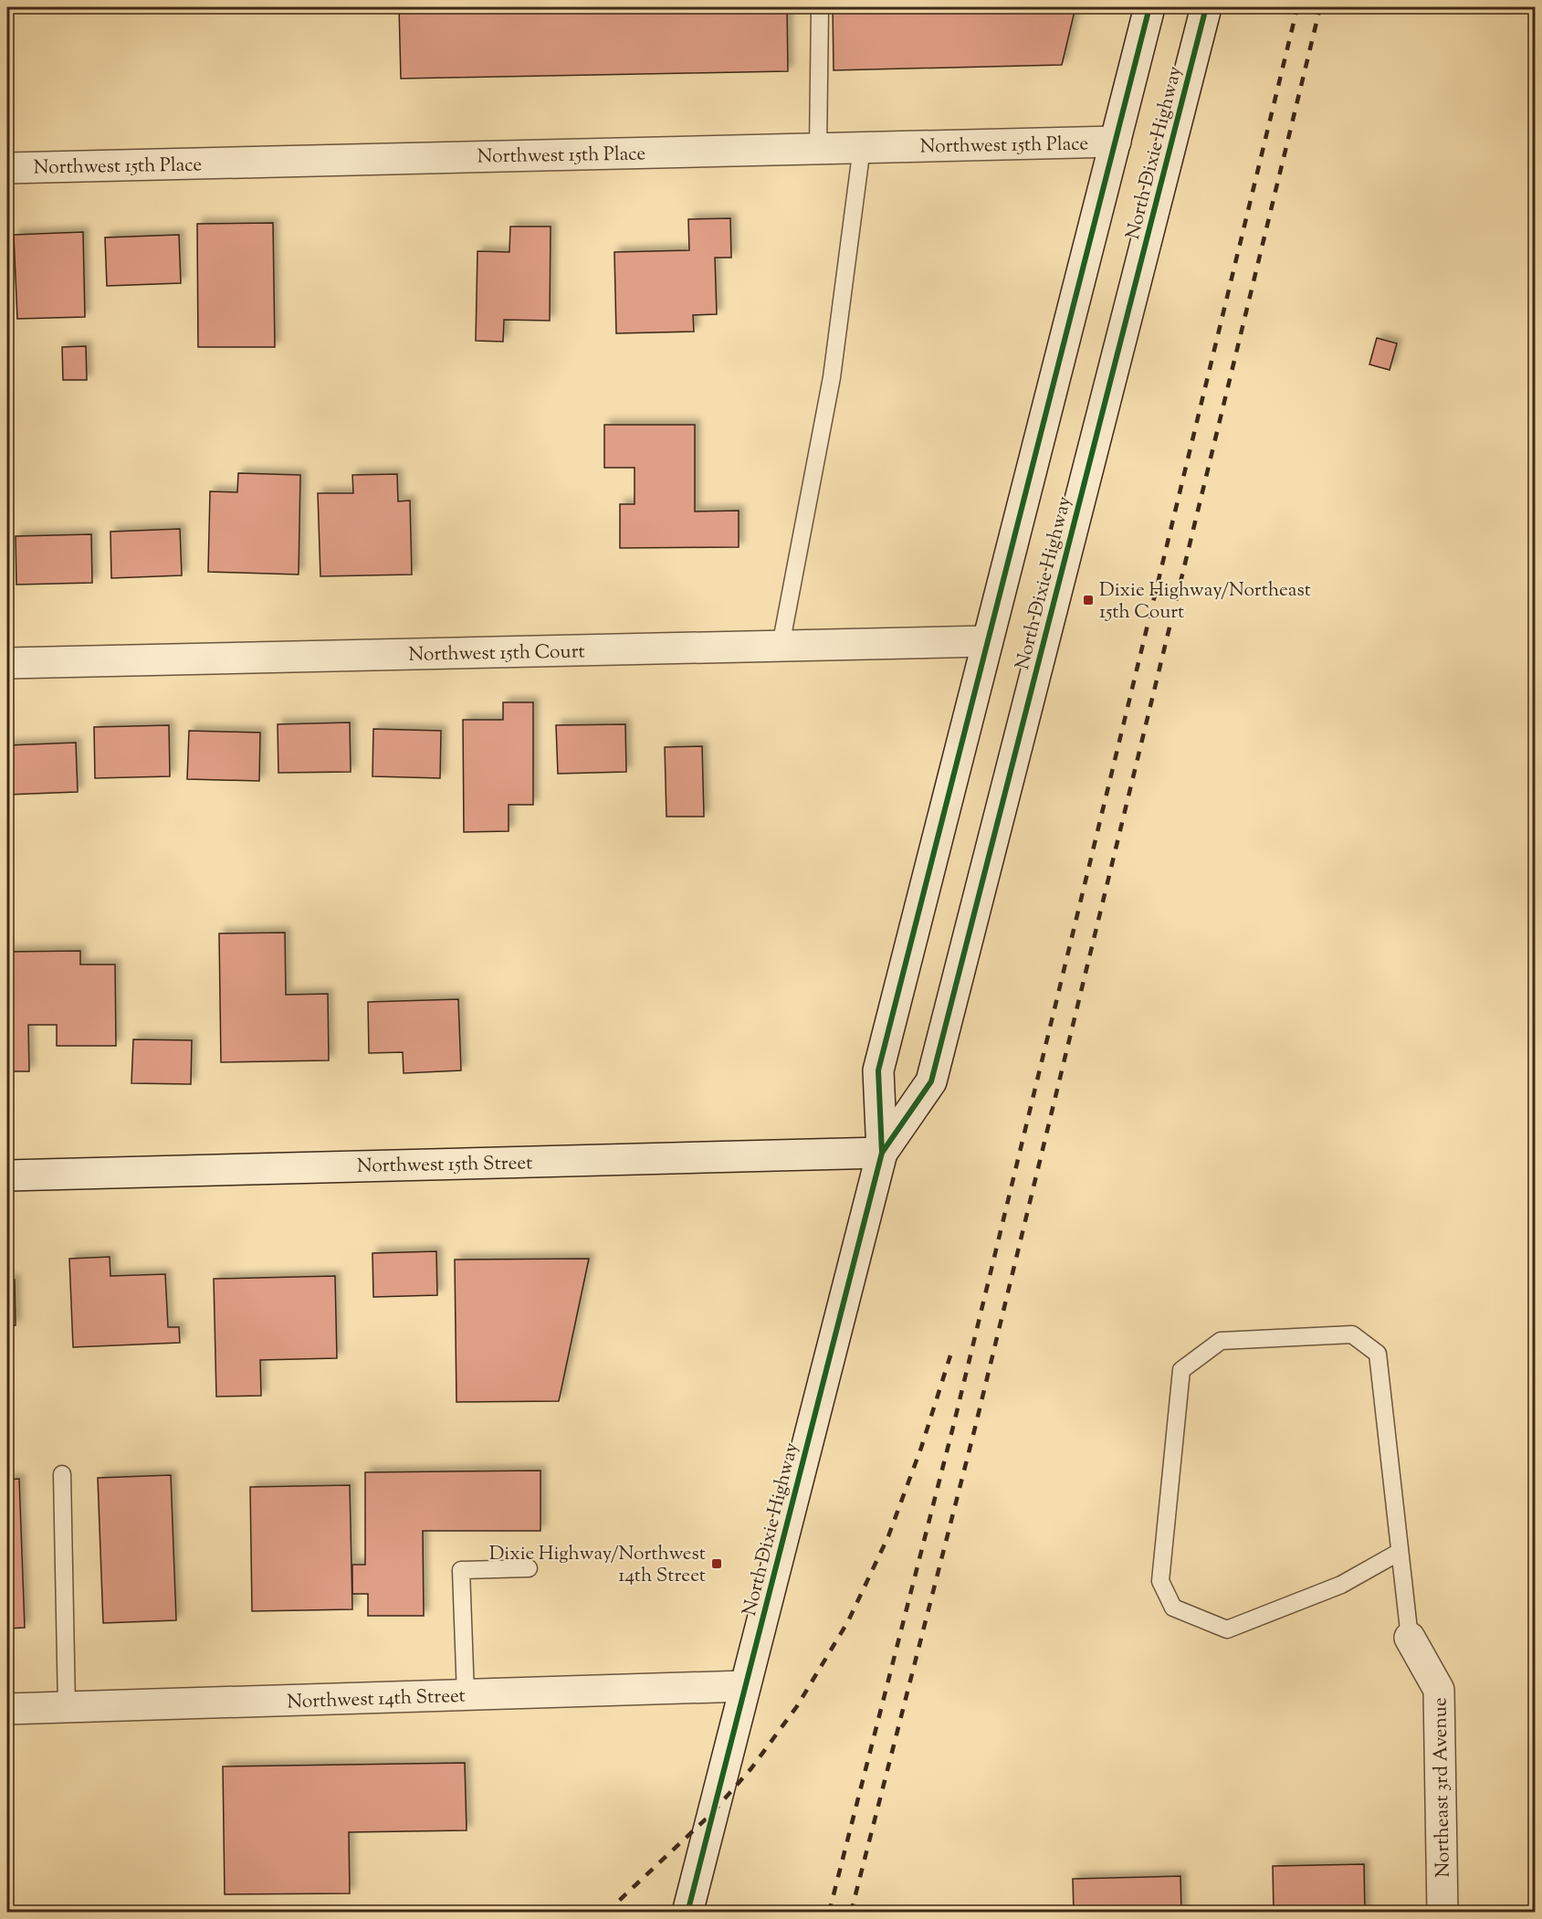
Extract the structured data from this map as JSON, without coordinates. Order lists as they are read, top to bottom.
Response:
{
  "streets": {
    "street": [
      "Northwest 15th Place",
      "North Dixie Highway",
      "Northwest 15th Court",
      "Northwest 15th Street",
      "Northwest 14th Street",
      "Northeast 3rd Avenue"
    ]
  },
  "crossings": [
    ["Northwest 15th Place", "North Dixie Highway"],
    ["North Dixie Highway", "Northwest 15th Court"],
    ["North Dixie Highway", "Northwest 15th Street"],
    ["North Dixie Highway", "Northwest 14th Street"]
  ],
  "places": {
    "transit": ["Dixie Highway/Northeast 15th Court", "Dixie Highway/Northwest 14th Street"]
  }
}
